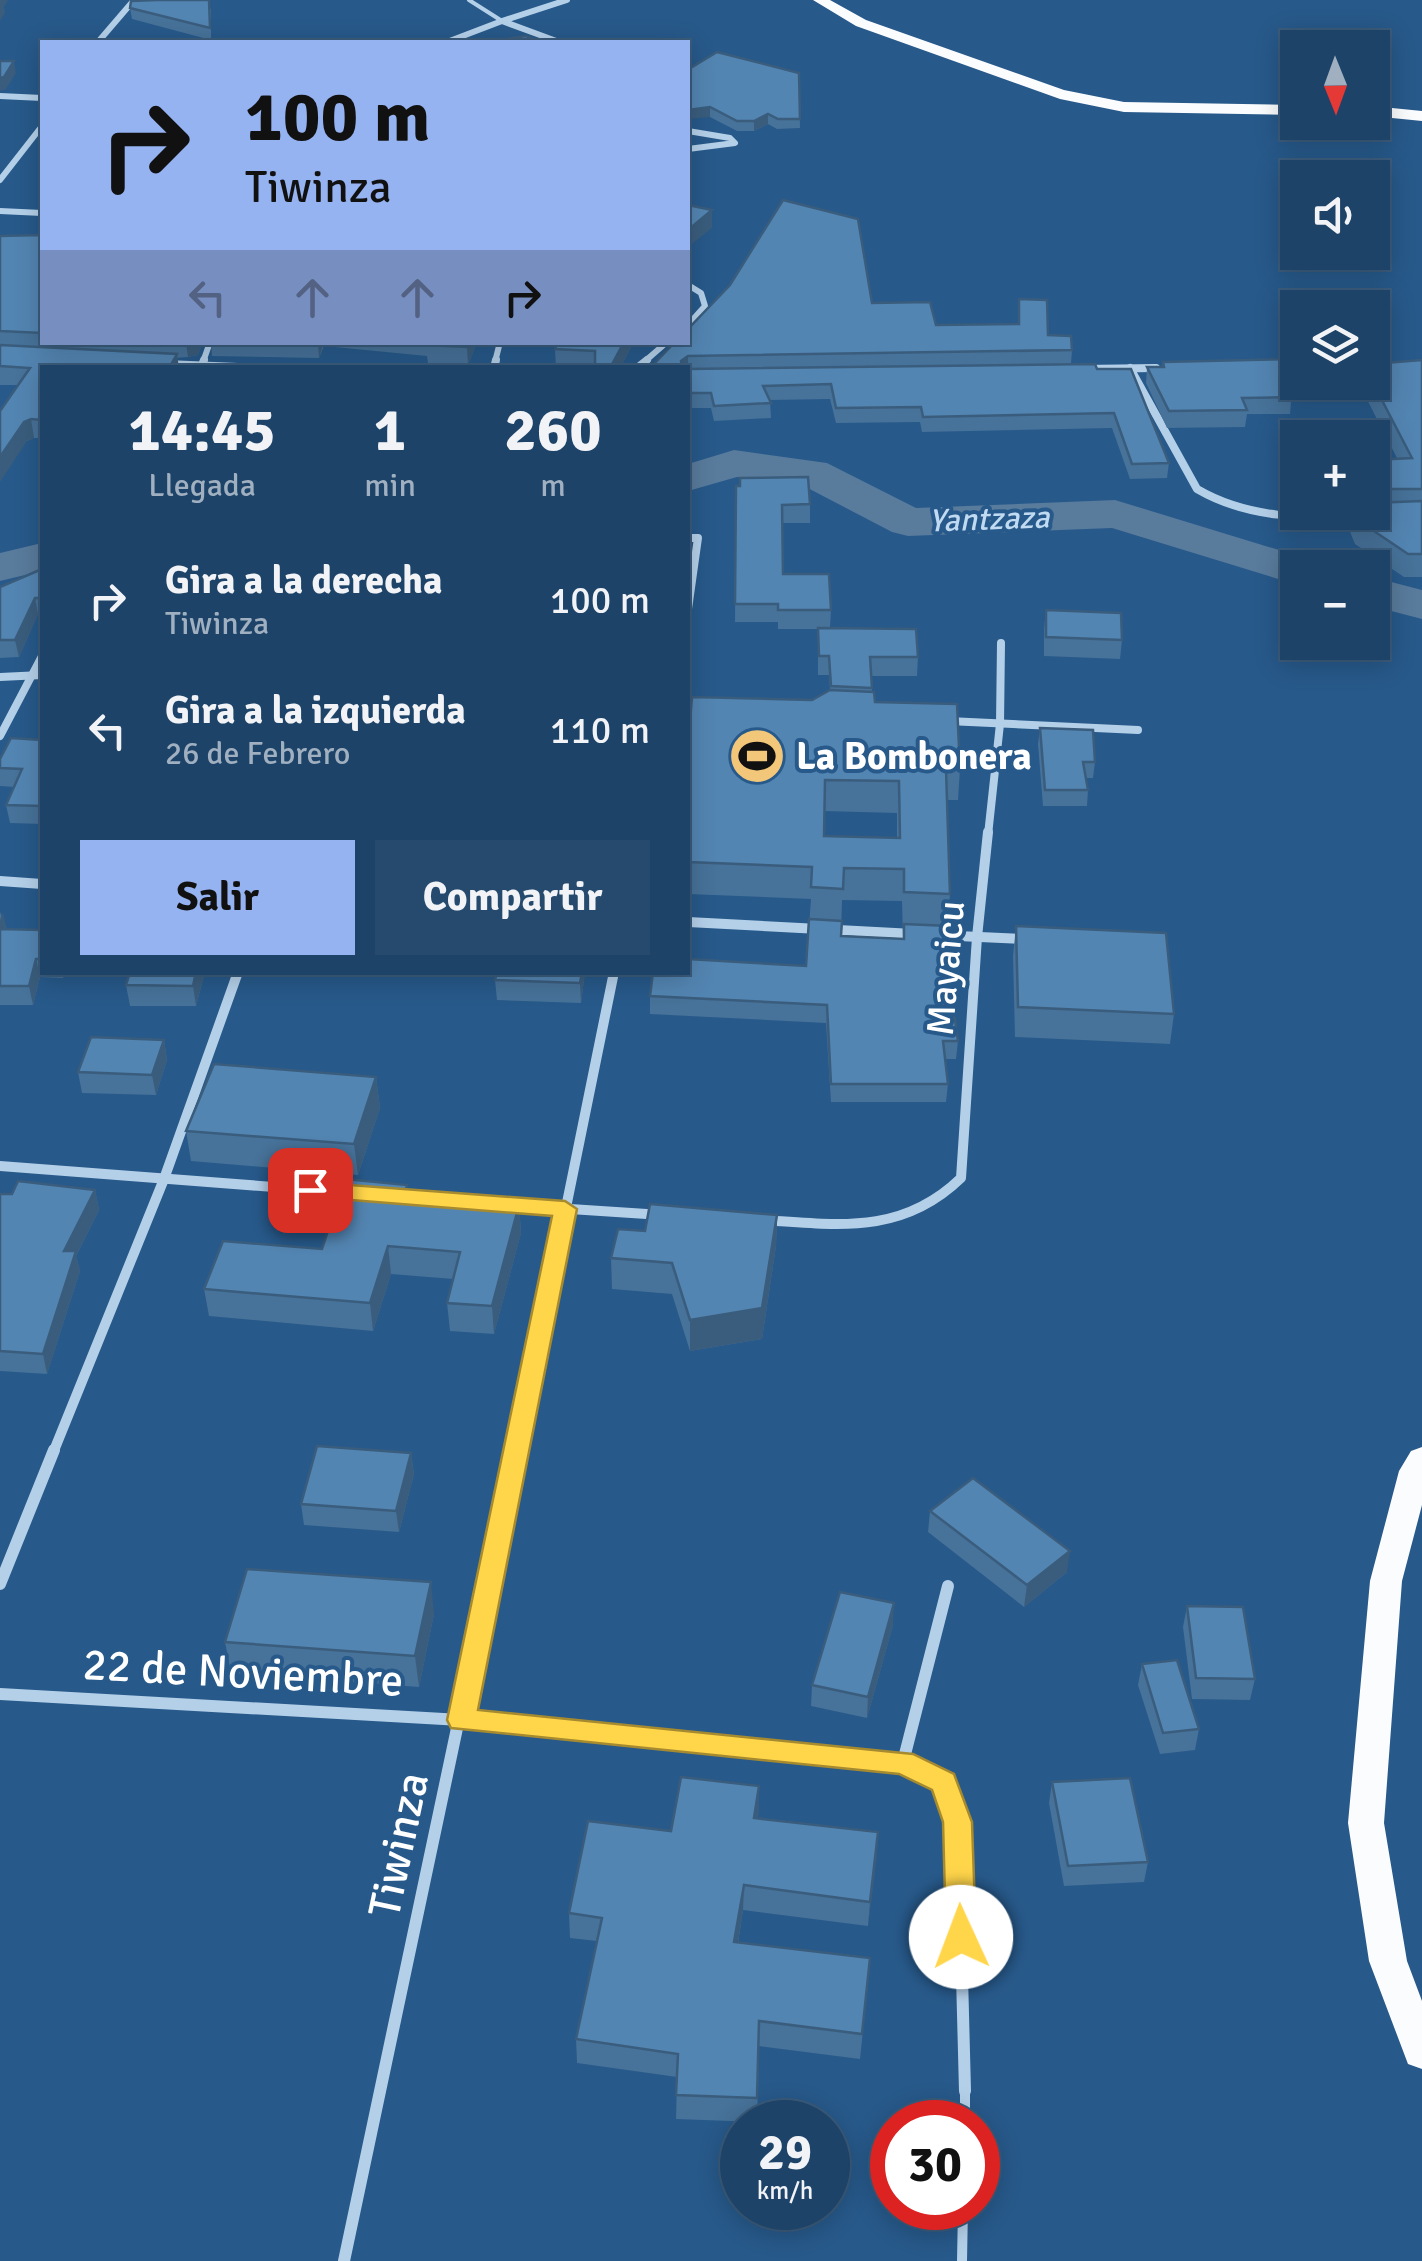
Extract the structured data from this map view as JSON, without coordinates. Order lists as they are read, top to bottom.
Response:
{
  "streets": {
    "street": ["Mayaicu", "22 de Noviembre", "Tiwinza"]
  },
  "crossings": [
    ["22 de Noviembre", "Tiwinza"]
  ],
  "water": ["Yantzaza"],
  "places": {
    "sports": ["La Bombonera"]
  },
  "north": "bottom",
  "page": {
    "map_buttons": ["+", "−"],
    "turn": ["100 m", "Tiwinza"],
    "eta": [
      "14:45",
      "Llegada",
      "1",
      "min",
      "260",
      "m"
    ],
    "list": [
      {
        "name": "Gira a la derecha",
        "note": "Tiwinza",
        "value": "100 m"
      },
      {
        "name": "Gira a la izquierda",
        "note": "26 de Febrero",
        "value": "110 m"
      }
    ],
    "buttons": ["Salir", "Compartir"],
    "speed": "29 km/h",
    "limit": "30"
  }
}
